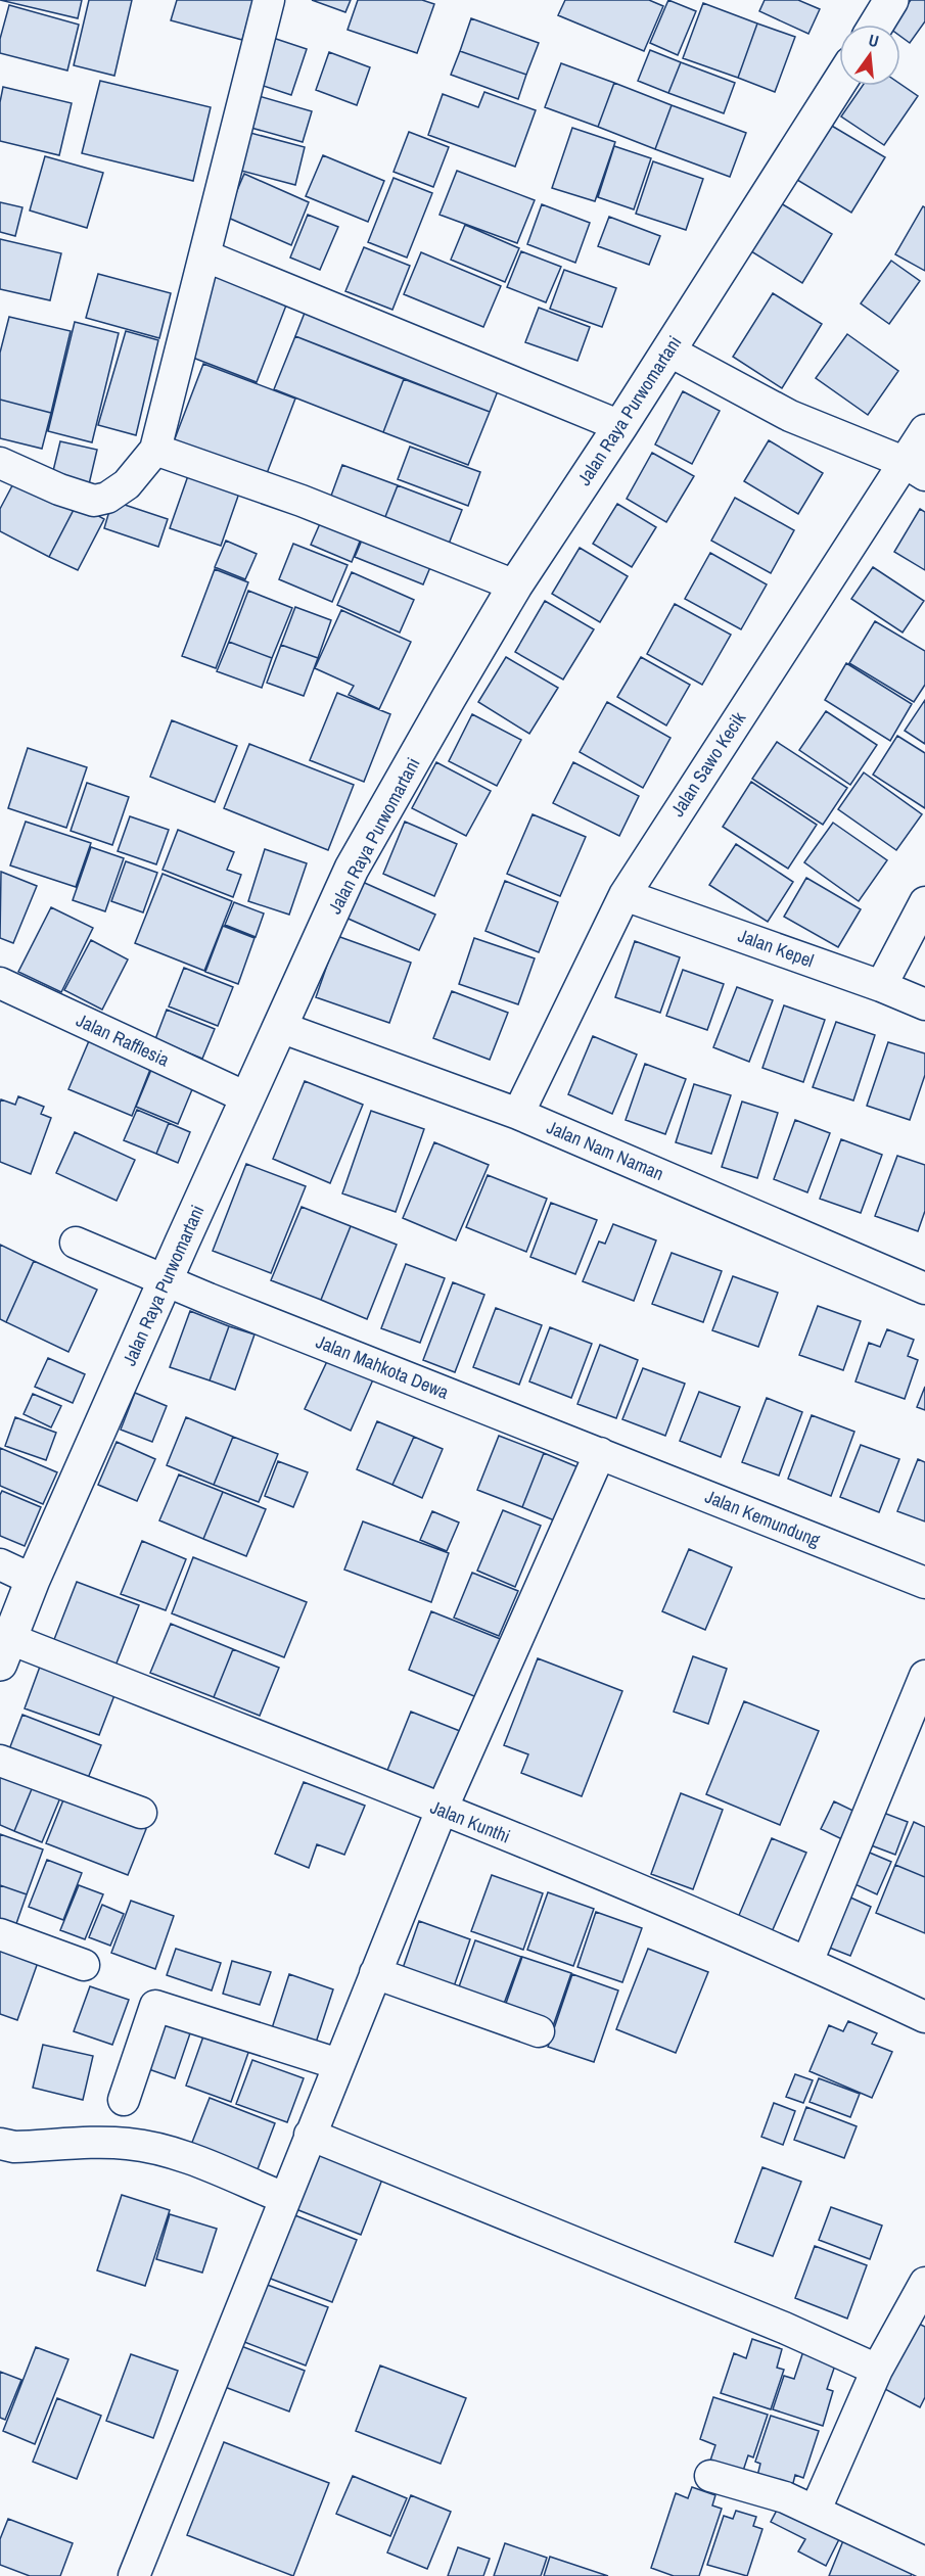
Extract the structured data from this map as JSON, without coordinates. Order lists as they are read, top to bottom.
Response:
{
  "streets": {
    "street": [
      "Jalan Raya Purwomartani",
      "Jalan Sawo Kecik",
      "Jalan Kepel",
      "Jalan Rafflesia",
      "Jalan Nam Naman",
      "Jalan Mahkota Dewa",
      "Jalan Kemundung",
      "Jalan Kunthi"
    ]
  },
  "crossings": [
    ["Jalan Raya Purwomartani", "Jalan Rafflesia"],
    ["Jalan Raya Purwomartani", "Jalan Nam Naman"],
    ["Jalan Raya Purwomartani", "Jalan Mahkota Dewa"],
    ["Jalan Raya Purwomartani", "Jalan Kunthi"],
    ["Jalan Sawo Kecik", "Jalan Kepel"],
    ["Jalan Sawo Kecik", "Jalan Nam Naman"],
    ["Jalan Mahkota Dewa", "Jalan Kemundung"]
  ],
  "north": "top"
}
